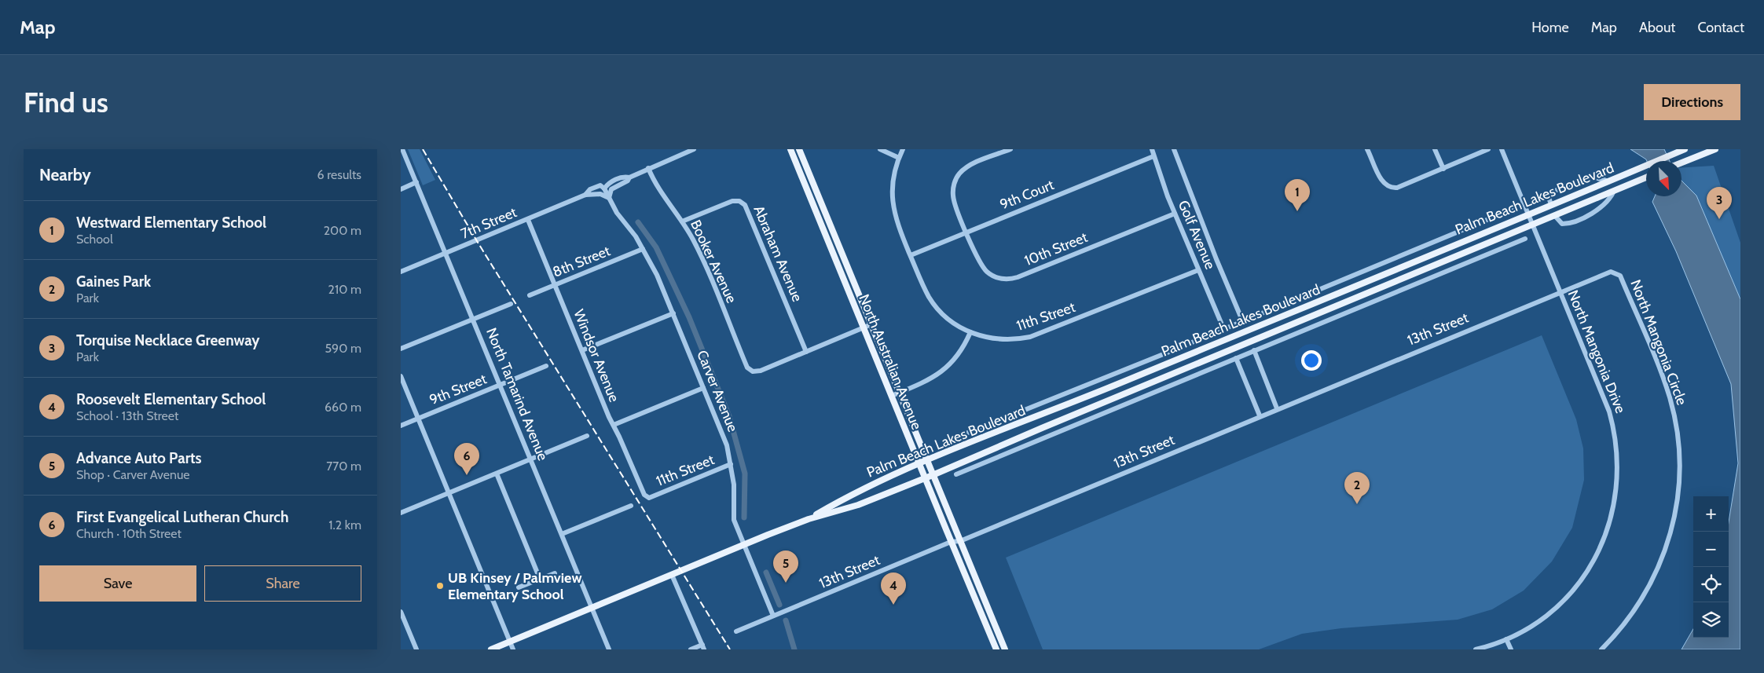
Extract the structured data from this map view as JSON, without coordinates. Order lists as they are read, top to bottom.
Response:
{
  "streets": {
    "main road": ["Palm Beach Lakes Boulevard", "North Australian Avenue"],
    "street": [
      "9th Court",
      "7th Street",
      "Golf Avenue",
      "10th Street",
      "Abraham Avenue",
      "8th Street",
      "Booker Avenue",
      "11th Street",
      "13th Street",
      "North Mangonia Circle",
      "North Mangonia Drive",
      "Windsor Avenue",
      "9th Street",
      "Carver Avenue",
      "North Tamarind Avenue"
    ]
  },
  "crossings": [
    ["9th Court", "Golf Avenue"],
    ["9th Court", "10th Street"],
    ["9th Court", "11th Street"],
    ["Palm Beach Lakes Boulevard", "North Mangonia Drive"],
    ["Palm Beach Lakes Boulevard", "North Australian Avenue"],
    ["Palm Beach Lakes Boulevard", "Carver Avenue"],
    ["Palm Beach Lakes Boulevard", "North Tamarind Avenue"],
    ["7th Street", "Booker Avenue"],
    ["7th Street", "Windsor Avenue"],
    ["7th Street", "Carver Avenue"],
    ["7th Street", "North Tamarind Avenue"],
    ["Golf Avenue", "10th Street"],
    ["Golf Avenue", "11th Street"],
    ["Abraham Avenue", "Booker Avenue"],
    ["8th Street", "Windsor Avenue"],
    ["8th Street", "Carver Avenue"],
    ["11th Street", "Windsor Avenue"],
    ["11th Street", "Carver Avenue"],
    ["13th Street", "North Mangonia Circle"],
    ["13th Street", "North Mangonia Drive"],
    ["13th Street", "North Australian Avenue"],
    ["13th Street", "Carver Avenue"],
    ["North Mangonia Circle", "North Mangonia Drive"],
    ["9th Street", "North Tamarind Avenue"]
  ],
  "places": ["UB Kinsey / Palmview Elementary School"],
  "north": "bottom right",
  "page": {
    "header": "Map",
    "nav": [
      "Home",
      "Map",
      "About",
      "Contact"
    ],
    "buttons": [
      "Directions",
      ["Save", "Share"]
    ],
    "title": "Find us",
    "heading": ["Nearby", "6 results"],
    "pins": [
      "1",
      "3",
      "6",
      "2",
      "5",
      "4"
    ],
    "list": [
      {
        "mark": "1",
        "name": "Westward Elementary School",
        "note": "School",
        "value": "200 m"
      },
      {
        "mark": "2",
        "name": "Gaines Park",
        "note": "Park",
        "value": "210 m"
      },
      {
        "mark": "3",
        "name": "Torquise Necklace Greenway",
        "note": "Park",
        "value": "590 m"
      },
      {
        "mark": "4",
        "name": "Roosevelt Elementary School",
        "note": "School · 13th Street",
        "value": "660 m"
      },
      {
        "mark": "5",
        "name": "Advance Auto Parts",
        "note": "Shop · Carver Avenue",
        "value": "770 m"
      },
      {
        "mark": "6",
        "name": "First Evangelical Lutheran Church",
        "note": "Church · 10th Street",
        "value": "1.2 km"
      }
    ],
    "map_buttons": ["+", "−"]
  }
}
